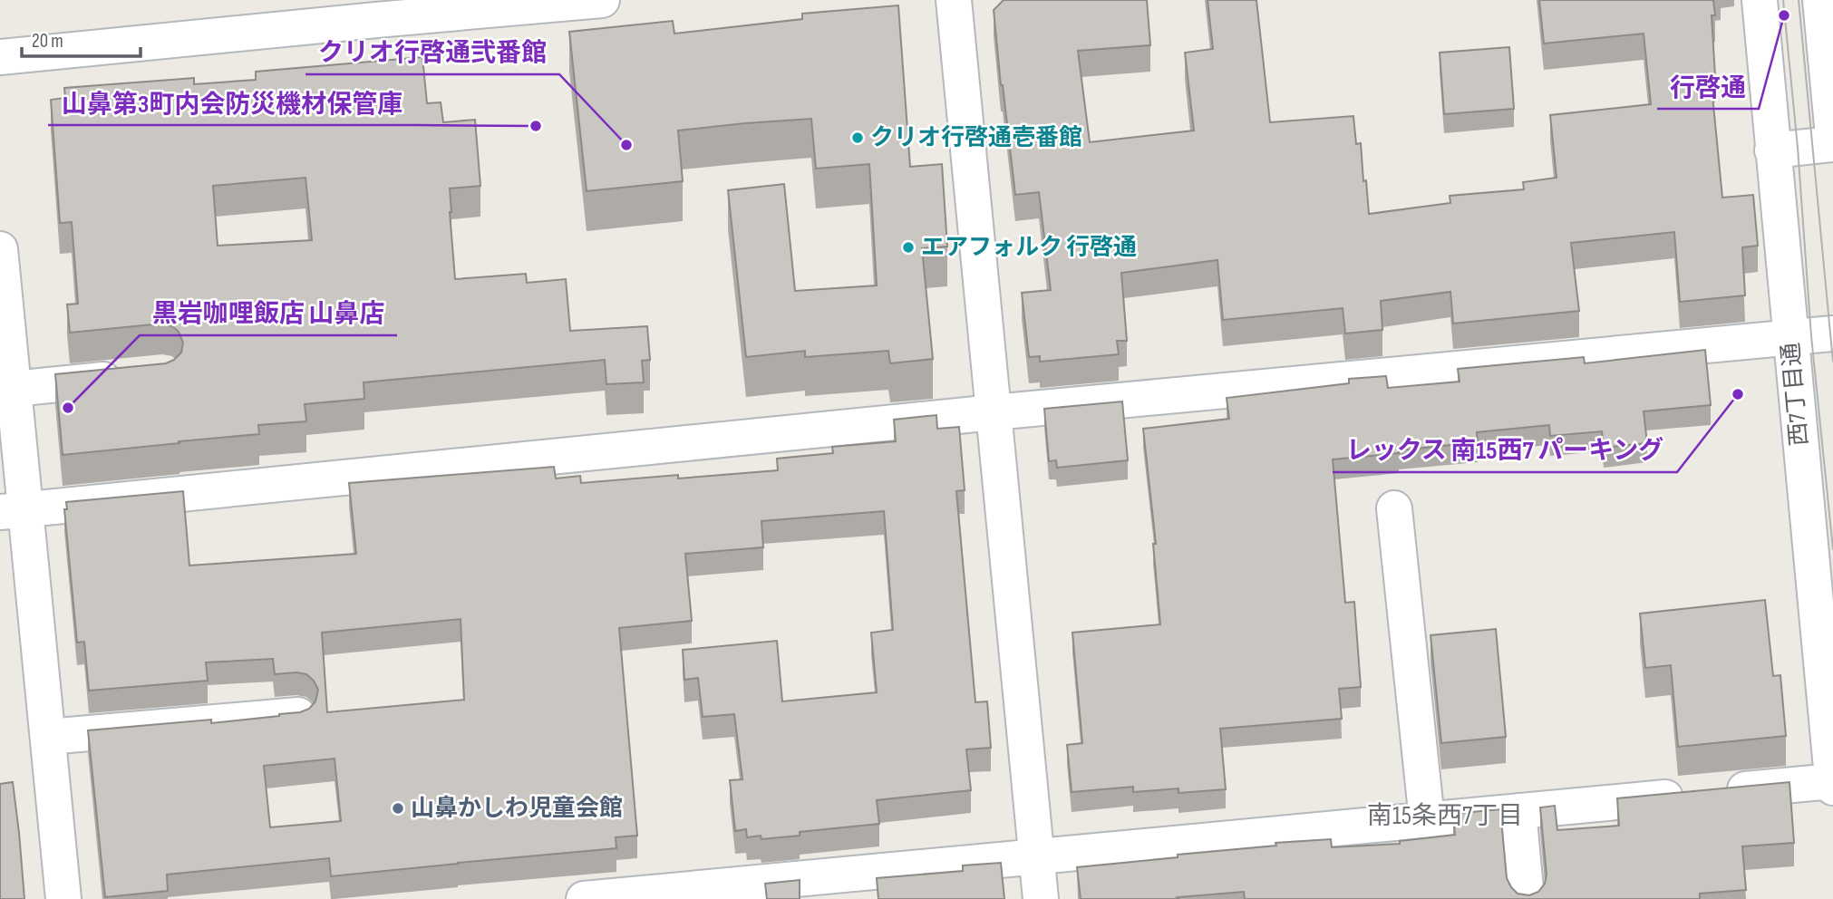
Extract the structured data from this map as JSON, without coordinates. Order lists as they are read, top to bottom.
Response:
{
  "streets": {
    "street": ["西7丁目通"]
  },
  "districts": ["南15条西7丁目"],
  "places": [
    "行啓通",
    "山鼻第3町内会防災機材保管庫",
    "クリオ行啓通壱番館",
    "クリオ行啓通弐番館",
    "エアフォルク 行啓通",
    "レックス 南15西7 パーキング",
    "黒岩咖哩飯店 山鼻店",
    "山鼻かしわ児童会館"
  ],
  "scale_bar": "20 m"
}
